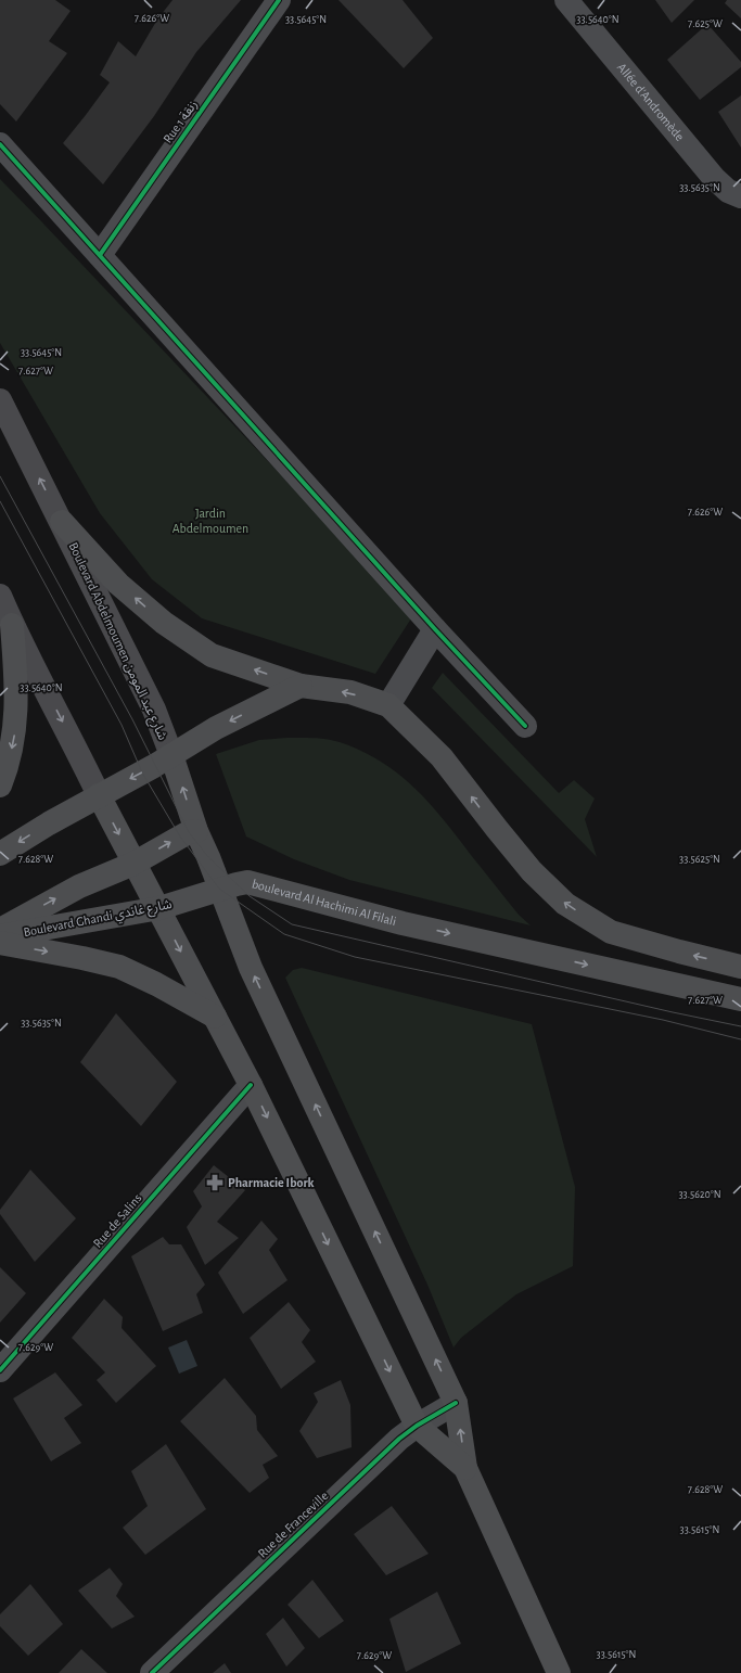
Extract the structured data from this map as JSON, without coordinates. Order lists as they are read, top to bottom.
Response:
{
  "streets": {
    "main road": ["Boulevard Abdelmoumen شارع عبد المومن", "boulevard Al Hachimi Al Filali", "Boulevard Ghandi شارع غاندي"],
    "street": [
      "Allée d'Andromède",
      "Rue 1 زنقة",
      "Rue de Salins",
      "Rue de Franceville"
    ]
  },
  "crossings": [
    ["Boulevard Abdelmoumen شارع عبد المومن", "boulevard Al Hachimi Al Filali"],
    ["Boulevard Abdelmoumen شارع عبد المومن", "Boulevard Ghandi شارع غاندي"],
    ["Boulevard Abdelmoumen شارع عبد المومن", "Rue de Franceville"],
    ["boulevard Al Hachimi Al Filali", "Boulevard Ghandi شارع غاندي"]
  ],
  "one_way": ["boulevard Al Hachimi Al Filali"],
  "parks": ["Jardin Abdelmoumen"],
  "places": {
    "pharmacy": ["Pharmacie Ibork"]
  },
  "coordinates": [
    "7.626°W",
    "33.5645°N",
    "33.5640°N",
    "7.625°W",
    "33.5635°N",
    "7.627°W",
    "33.5625°N",
    "7.628°W",
    "33.5620°N",
    "7.629°W",
    "33.5615°N"
  ]
}
